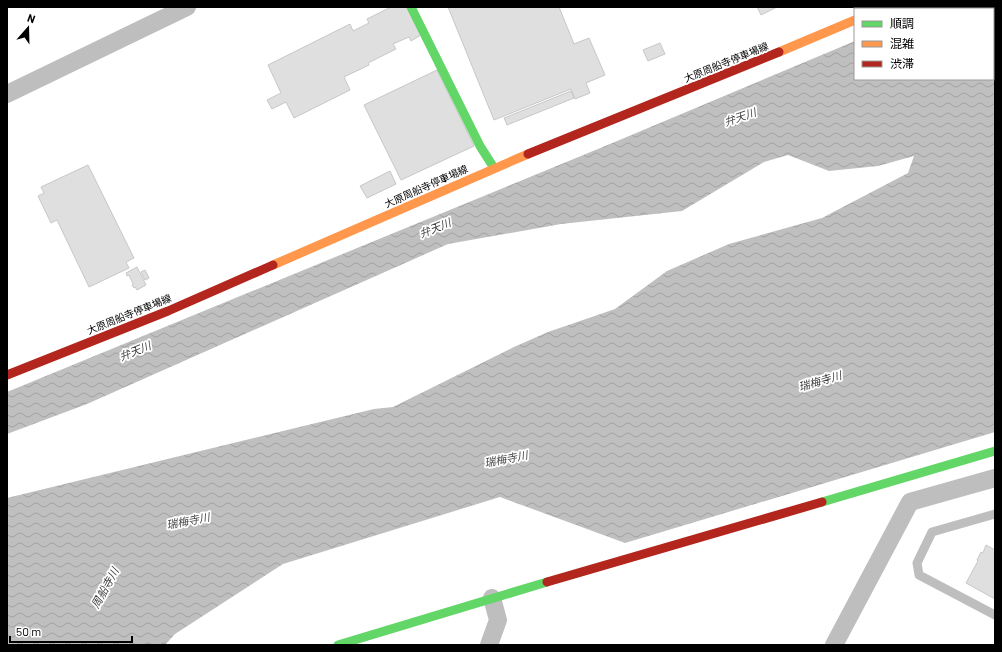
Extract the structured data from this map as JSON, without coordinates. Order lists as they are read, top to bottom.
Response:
{
  "streets": {
    "main road": ["大原周船寺停車場線"]
  },
  "water": ["弁天川", "瑞梅寺川", "周船寺川"],
  "legend": ["順調", "混雑", "渋滞"],
  "scale_bar": "50 m",
  "north": "top"
}
